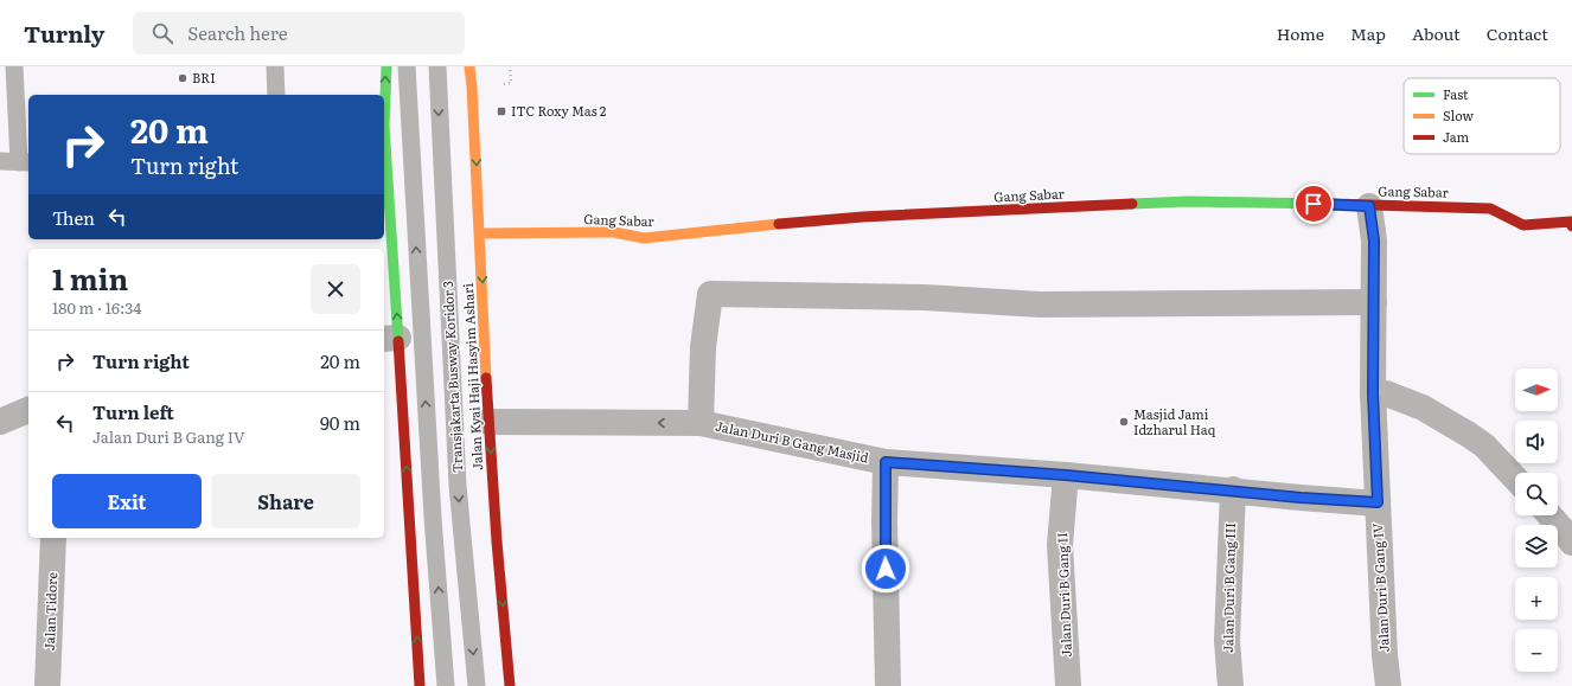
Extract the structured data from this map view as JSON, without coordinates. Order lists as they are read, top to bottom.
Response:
{
  "streets": {
    "main road": ["Gang Sabar", "Jalan Kyai Haji Hasyim Ashari"],
    "street": [
      "Jalan Duri B Gang Masjid",
      "Jalan Duri B Gang III",
      "Jalan Duri B Gang IV",
      "Jalan Duri B Gang II",
      "Jalan Tidore"
    ],
    "lane": ["Transjakarta Busway Koridor 3"]
  },
  "crossings": [
    ["Gang Sabar", "Jalan Kyai Haji Hasyim Ashari"],
    ["Gang Sabar", "Jalan Duri B Gang IV"],
    ["Jalan Kyai Haji Hasyim Ashari", "Jalan Duri B Gang Masjid"],
    ["Jalan Duri B Gang Masjid", "Jalan Duri B Gang III"],
    ["Jalan Duri B Gang Masjid", "Jalan Duri B Gang IV"],
    ["Jalan Duri B Gang Masjid", "Jalan Duri B Gang II"]
  ],
  "places": {
    "other": ["BRI", "Masjid Jami Idzharul Haq"],
    "transit": ["ITC Roxy Mas 2"]
  },
  "legend": ["Fast", "Slow", "Jam"],
  "north": "right",
  "page": {
    "header": "Turnly",
    "search": "Search here",
    "nav": [
      "Home",
      "Map",
      "About",
      "Contact"
    ],
    "turn": ["20 m", "Turn right"],
    "then": "Then",
    "heading": ["1 min", "180 m · 16:34"],
    "list": [
      {
        "name": "Turn right",
        "value": "20 m"
      },
      {
        "name": "Turn left",
        "note": "Jalan Duri B Gang IV",
        "value": "90 m"
      }
    ],
    "map_buttons": ["+", "−"],
    "buttons": ["Exit", "Share"]
  }
}
